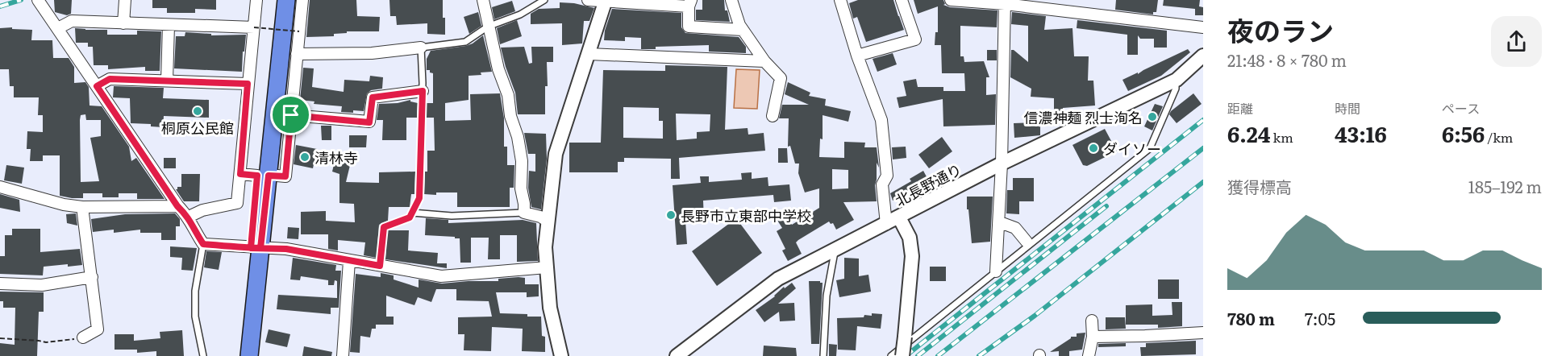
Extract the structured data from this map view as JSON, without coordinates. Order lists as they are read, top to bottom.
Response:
{
  "streets": {
    "street": ["北長野通り"]
  },
  "places": [
    "桐原公民館",
    "信濃神麺 烈士洵名",
    "ダイソー",
    "清林寺",
    "長野市立東部中学校"
  ],
  "page": {
    "heading": ["夜のラン", "21:48 · 8 × 780 m"],
    "stats": [
      ["距離", "6.24 km"],
      ["時間", "43:16"],
      ["ペース", "6:56 /km"]
    ],
    "chart": ["獲得標高", "185–192 m"],
    "list": [
      {
        "name": "780 m",
        "note": "7:05"
      }
    ]
  }
}
